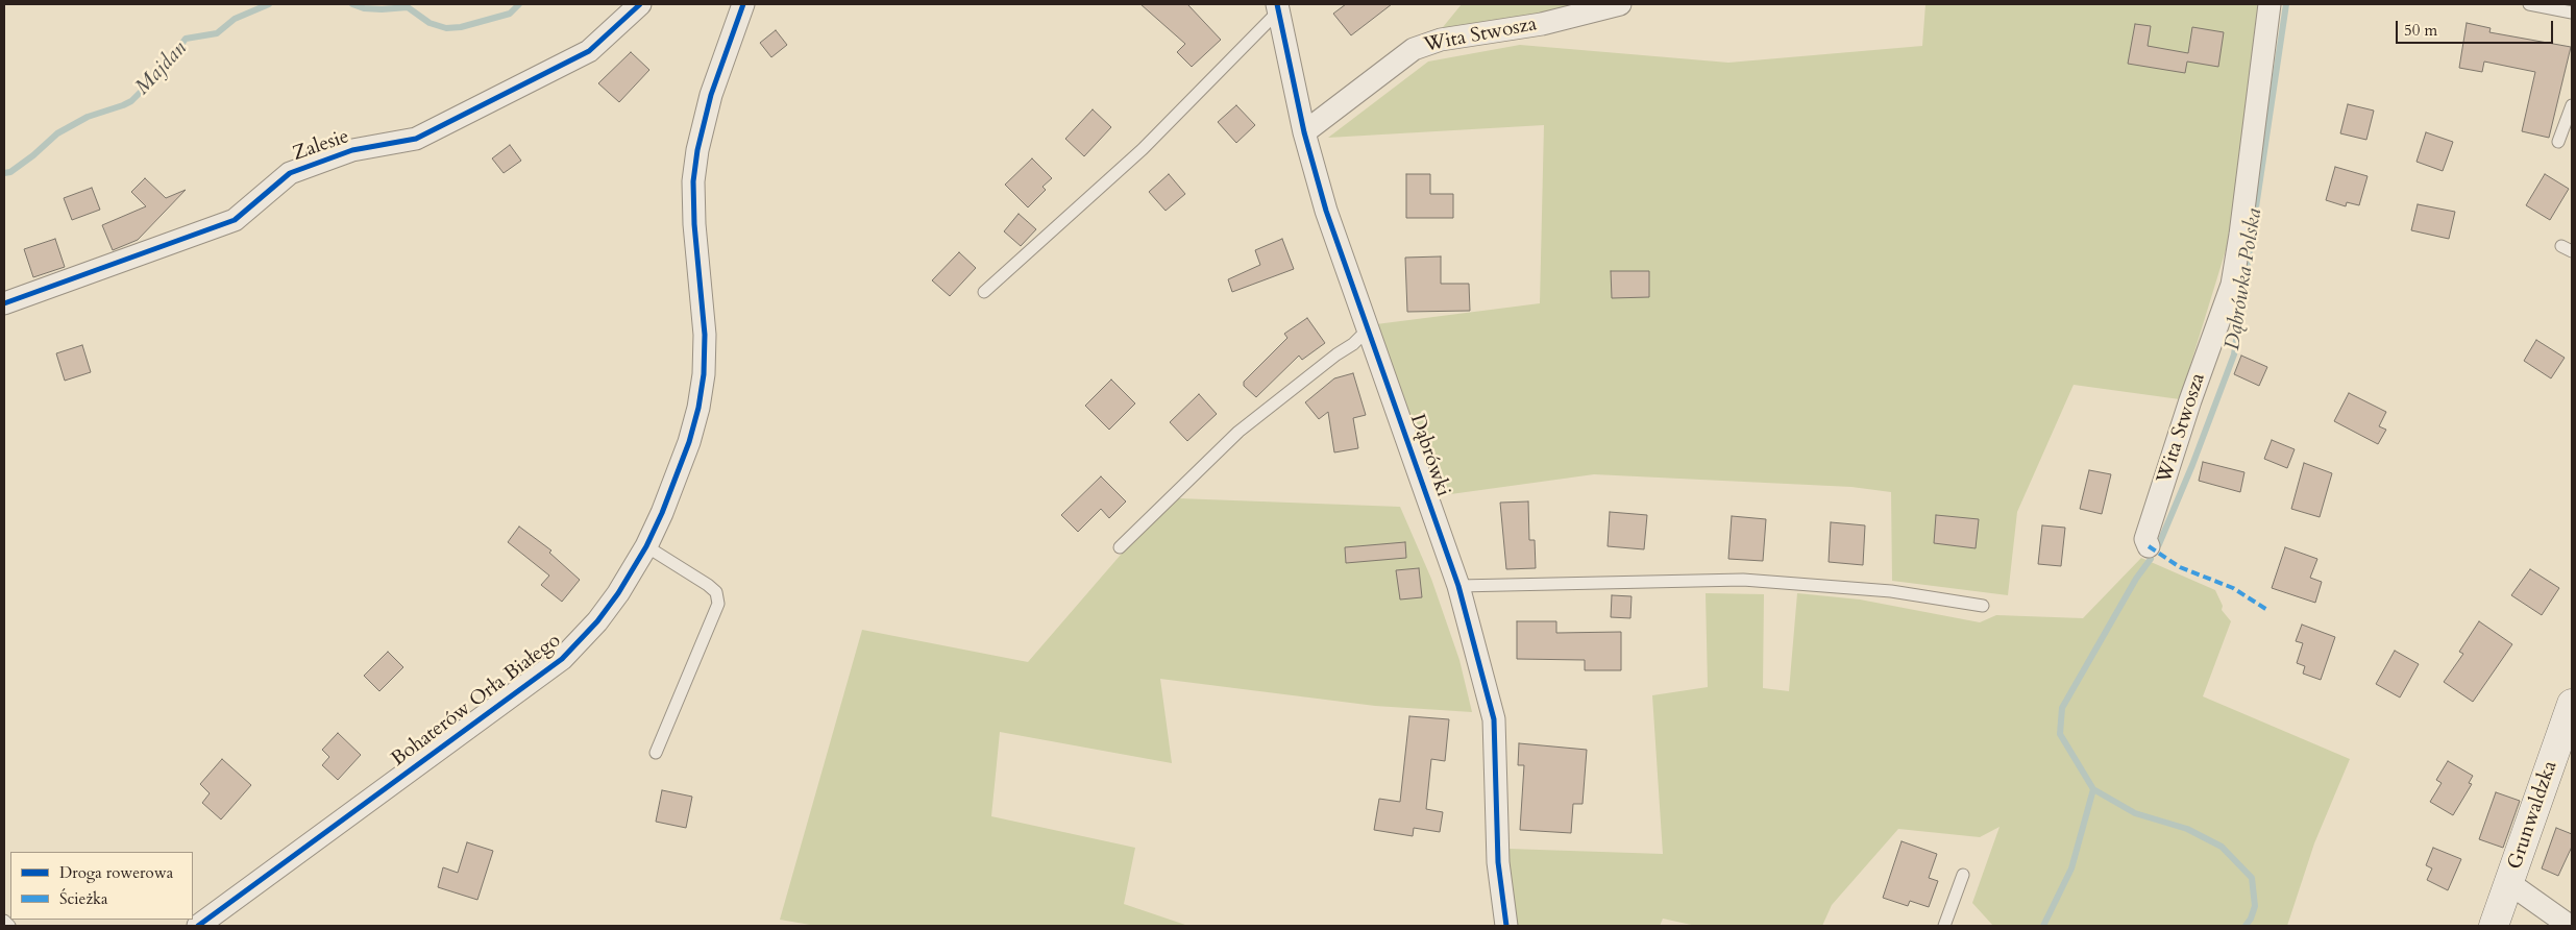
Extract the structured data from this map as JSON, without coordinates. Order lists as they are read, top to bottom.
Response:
{
  "streets": {
    "street": [
      "Wita Stwosza",
      "Zalesie",
      "Dąbrówki",
      "Bohaterów Orła Białego",
      "Grunwaldzka"
    ]
  },
  "crossings": [
    ["Wita Stwosza", "Dąbrówki"]
  ],
  "water": ["Majdan", "Dąbrówka Polska"],
  "legend": ["Droga rowerowa", "Ścieżka"],
  "scale_bar": "50 m"
}
